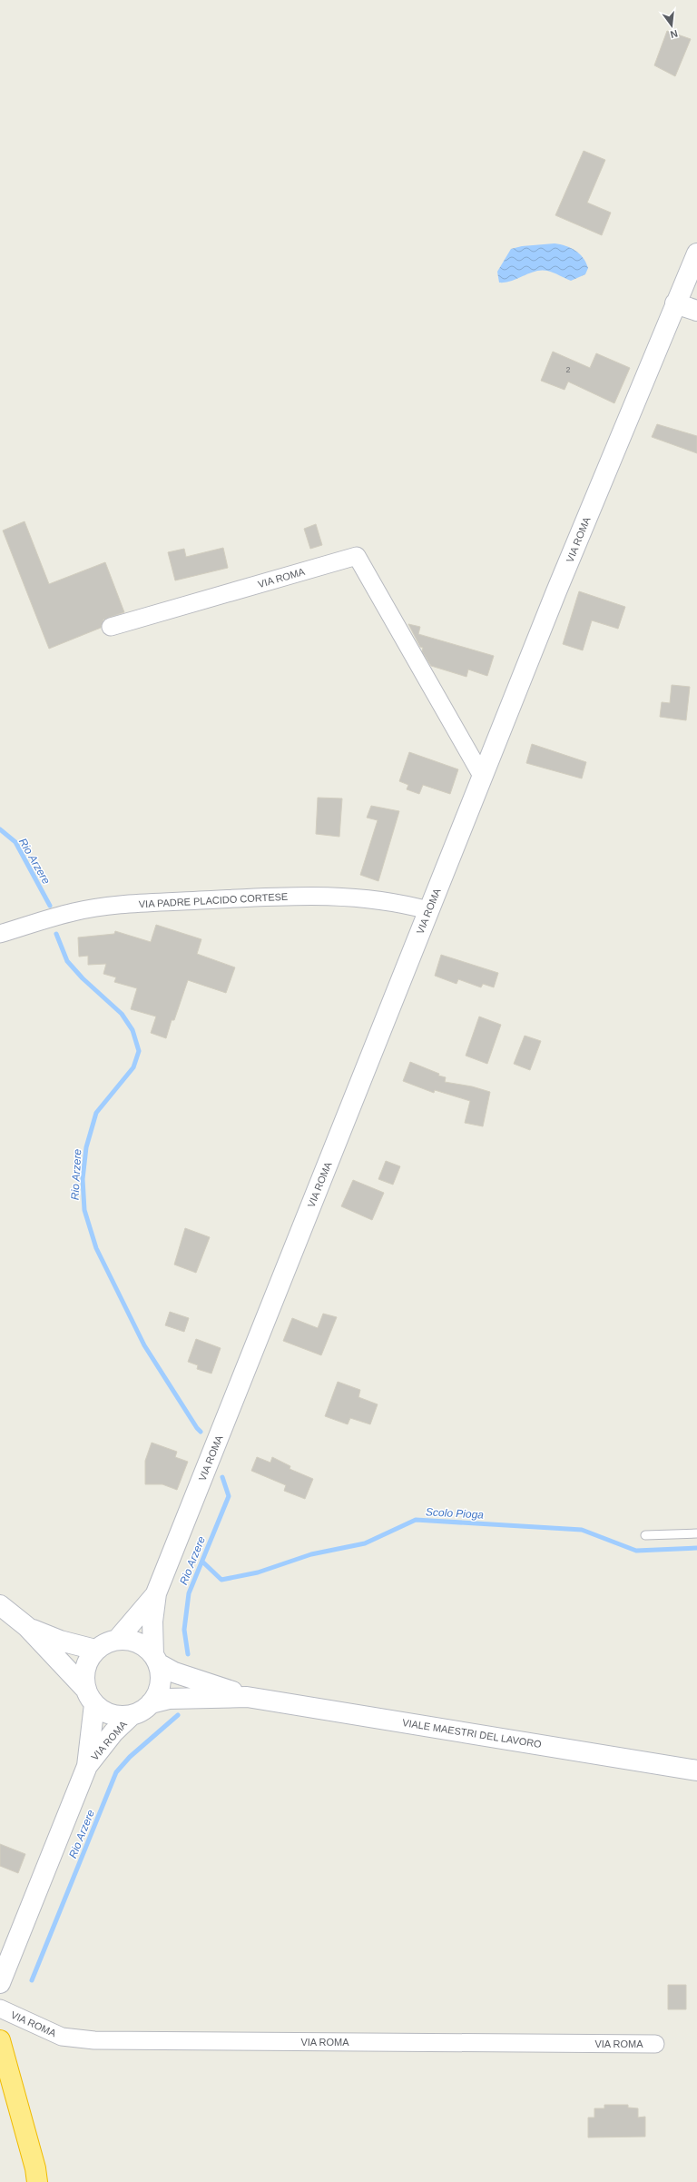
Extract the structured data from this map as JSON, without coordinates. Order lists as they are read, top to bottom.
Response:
{
  "streets": {
    "main road": ["VIA ROMA", "VIALE MAESTRI DEL LAVORO"],
    "street": ["VIA PADRE PLACIDO CORTESE"]
  },
  "crossings": [
    ["VIA ROMA", "VIA PADRE PLACIDO CORTESE"],
    ["VIA ROMA", "VIALE MAESTRI DEL LAVORO"]
  ],
  "water": ["Rio Arzere", "Scolo Pioga"],
  "house_numbers": ["2"],
  "north": "bottom"
}
